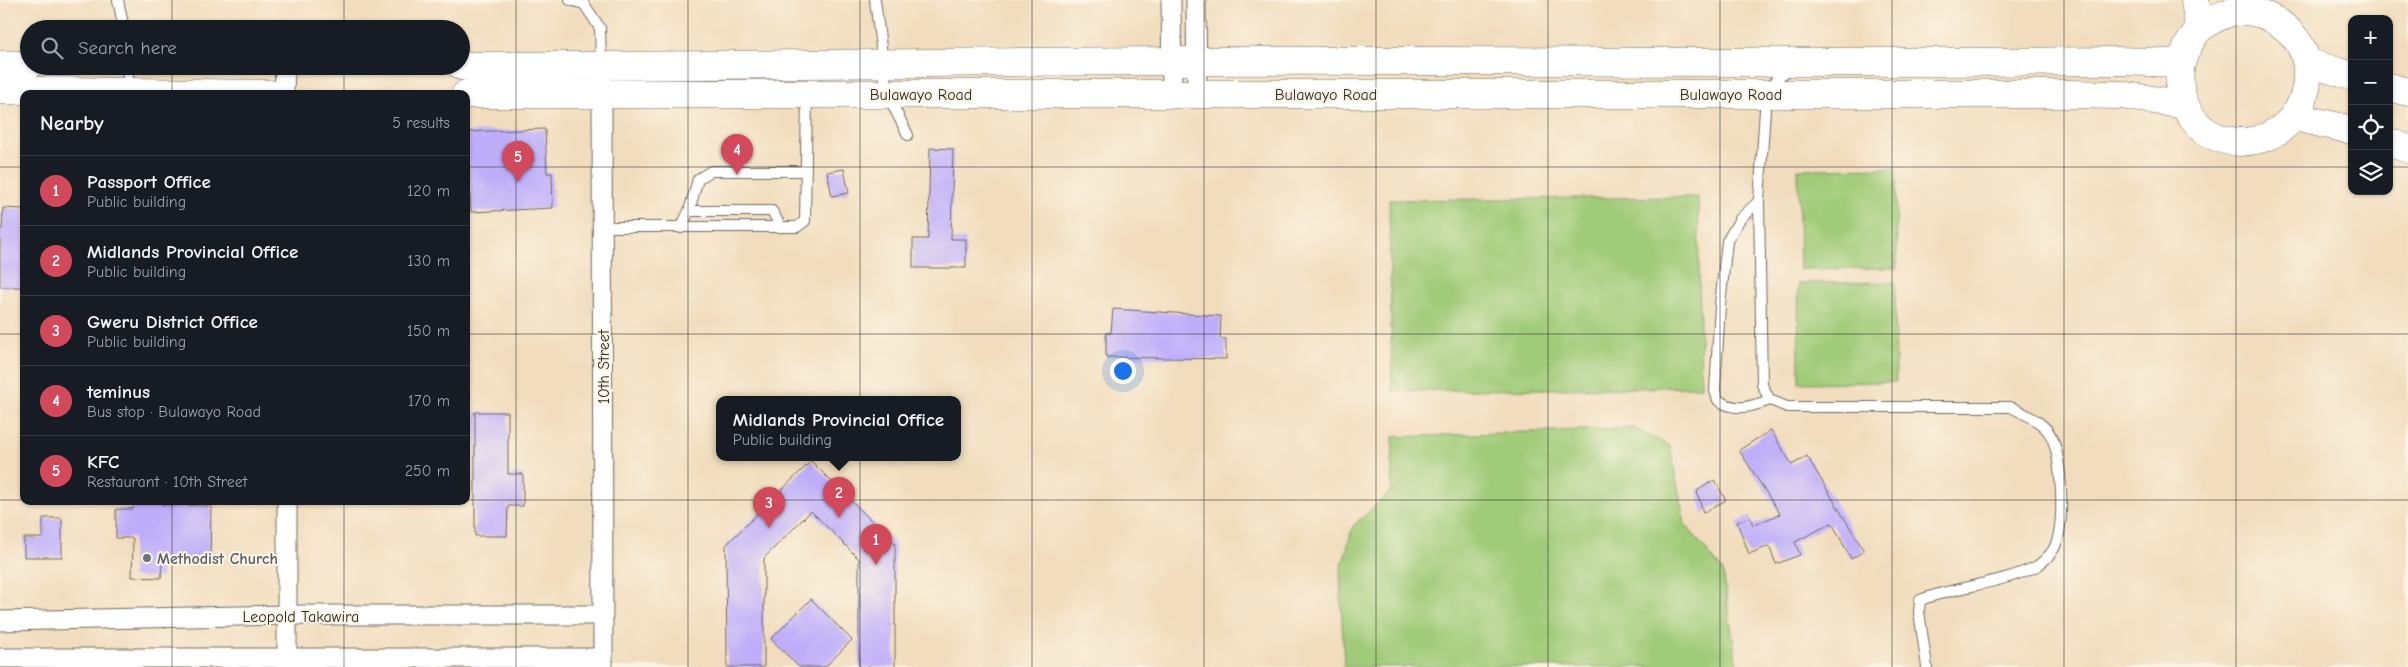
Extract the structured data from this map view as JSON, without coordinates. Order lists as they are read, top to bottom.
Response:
{
  "streets": {
    "main road": ["Bulawayo Road"],
    "street": ["10th Street", "Leopold Takawira"]
  },
  "crossings": [
    ["Bulawayo Road", "10th Street"],
    ["10th Street", "Leopold Takawira"]
  ],
  "places": ["Methodist Church"],
  "page": {
    "map_buttons": ["+", "−"],
    "search": "Search here",
    "heading": ["Nearby", "5 results"],
    "pins": [
      "4",
      "5",
      "2",
      "3",
      "1"
    ],
    "list": [
      {
        "mark": "1",
        "name": "Passport Office",
        "note": "Public building",
        "value": "120 m"
      },
      {
        "mark": "2",
        "name": "Midlands Provincial Office",
        "note": "Public building",
        "value": "130 m"
      },
      {
        "mark": "3",
        "name": "Gweru District Office",
        "note": "Public building",
        "value": "150 m"
      },
      {
        "mark": "4",
        "name": "teminus",
        "note": "Bus stop · Bulawayo Road",
        "value": "170 m"
      },
      {
        "mark": "5",
        "name": "KFC",
        "note": "Restaurant · 10th Street",
        "value": "250 m"
      }
    ],
    "popup": ["Midlands Provincial Office", "Public building"]
  }
}
